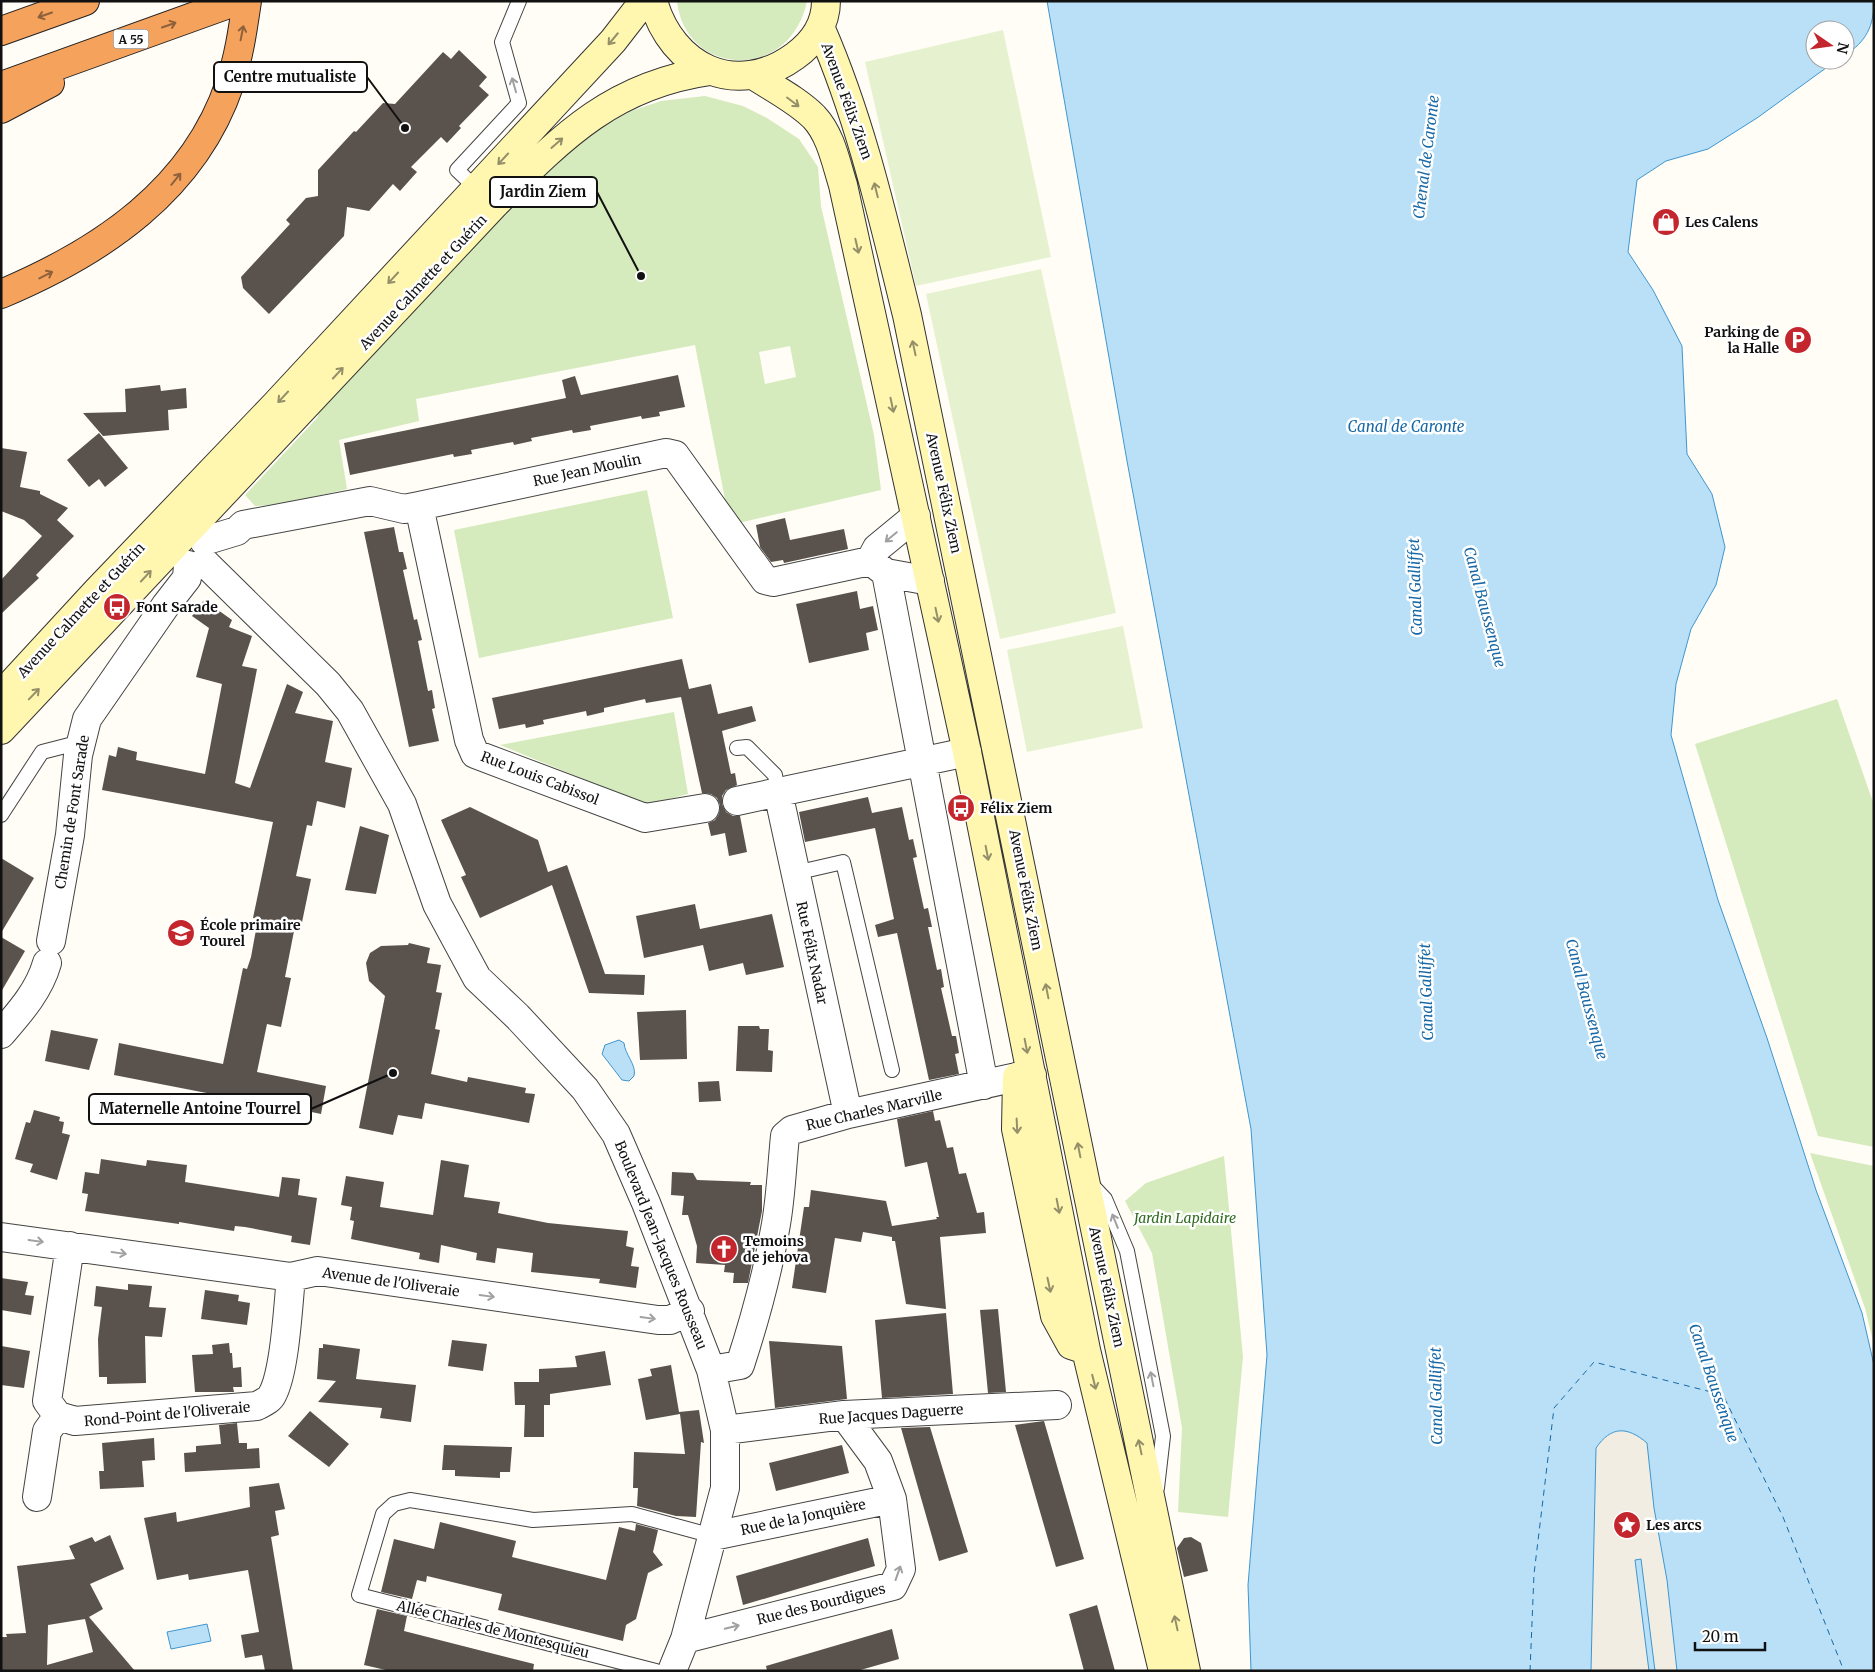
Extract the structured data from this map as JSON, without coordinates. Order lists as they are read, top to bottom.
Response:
{
  "streets": {
    "highway": ["A 55"],
    "main road": ["Avenue Félix Ziem", "Avenue Calmette et Guérin"],
    "street": [
      "Rue Jean Moulin",
      "Rue Louis Cabissol",
      "Chemin de Font Sarade",
      "Rue Félix Nadar",
      "Rue Charles Marville",
      "Boulevard Jean-Jacques Rousseau",
      "Avenue de l'Oliveraie",
      "Rond-Point de l'Oliveraie",
      "Rue Jacques Daguerre",
      "Rue de la Jonquière",
      "Rue des Bourdigues"
    ],
    "lane": ["Allée Charles de Montesquieu"]
  },
  "crossings": [
    ["Avenue Calmette et Guérin", "Rue Jean Moulin"],
    ["Avenue Calmette et Guérin", "Chemin de Font Sarade"],
    ["Avenue Calmette et Guérin", "Boulevard Jean-Jacques Rousseau"],
    ["Rue Jean Moulin", "Rue Louis Cabissol"],
    ["Rue Jean Moulin", "Chemin de Font Sarade"],
    ["Rue Jean Moulin", "Boulevard Jean-Jacques Rousseau"],
    ["Chemin de Font Sarade", "Boulevard Jean-Jacques Rousseau"],
    ["Rue Félix Nadar", "Rue Charles Marville"],
    ["Rue Charles Marville", "Boulevard Jean-Jacques Rousseau"],
    ["Boulevard Jean-Jacques Rousseau", "Avenue de l'Oliveraie"],
    ["Boulevard Jean-Jacques Rousseau", "Rue Jacques Daguerre"],
    ["Boulevard Jean-Jacques Rousseau", "Rue de la Jonquière"],
    ["Boulevard Jean-Jacques Rousseau", "Rue des Bourdigues"],
    ["Boulevard Jean-Jacques Rousseau", "Allée Charles de Montesquieu"],
    ["Avenue de l'Oliveraie", "Rond-Point de l'Oliveraie"],
    ["Rue Jacques Daguerre", "Rue des Bourdigues"],
    ["Rue de la Jonquière", "Rue des Bourdigues"],
    ["Rue de la Jonquière", "Allée Charles de Montesquieu"]
  ],
  "one_way": ["Avenue de l'Oliveraie", "Rue des Bourdigues"],
  "water": [
    "Chenal de Caronte",
    "Canal de Caronte",
    "Canal Galliffet",
    "Canal Baussenque"
  ],
  "parks": ["Jardin Lapidaire"],
  "places": {
    "other": ["Centre mutualiste", "Jardin Ziem", "Maternelle Antoine Tourrel"],
    "shop": ["Les Calens"],
    "parking": ["Parking de la Halle"],
    "bus stop": ["Font Sarade", "Félix Ziem"],
    "school or university": ["École primaire Tourel"],
    "church": ["Temoins de jehova"],
    "place": ["Les arcs"]
  },
  "scale_bar": "20 m",
  "north": "right"
}
